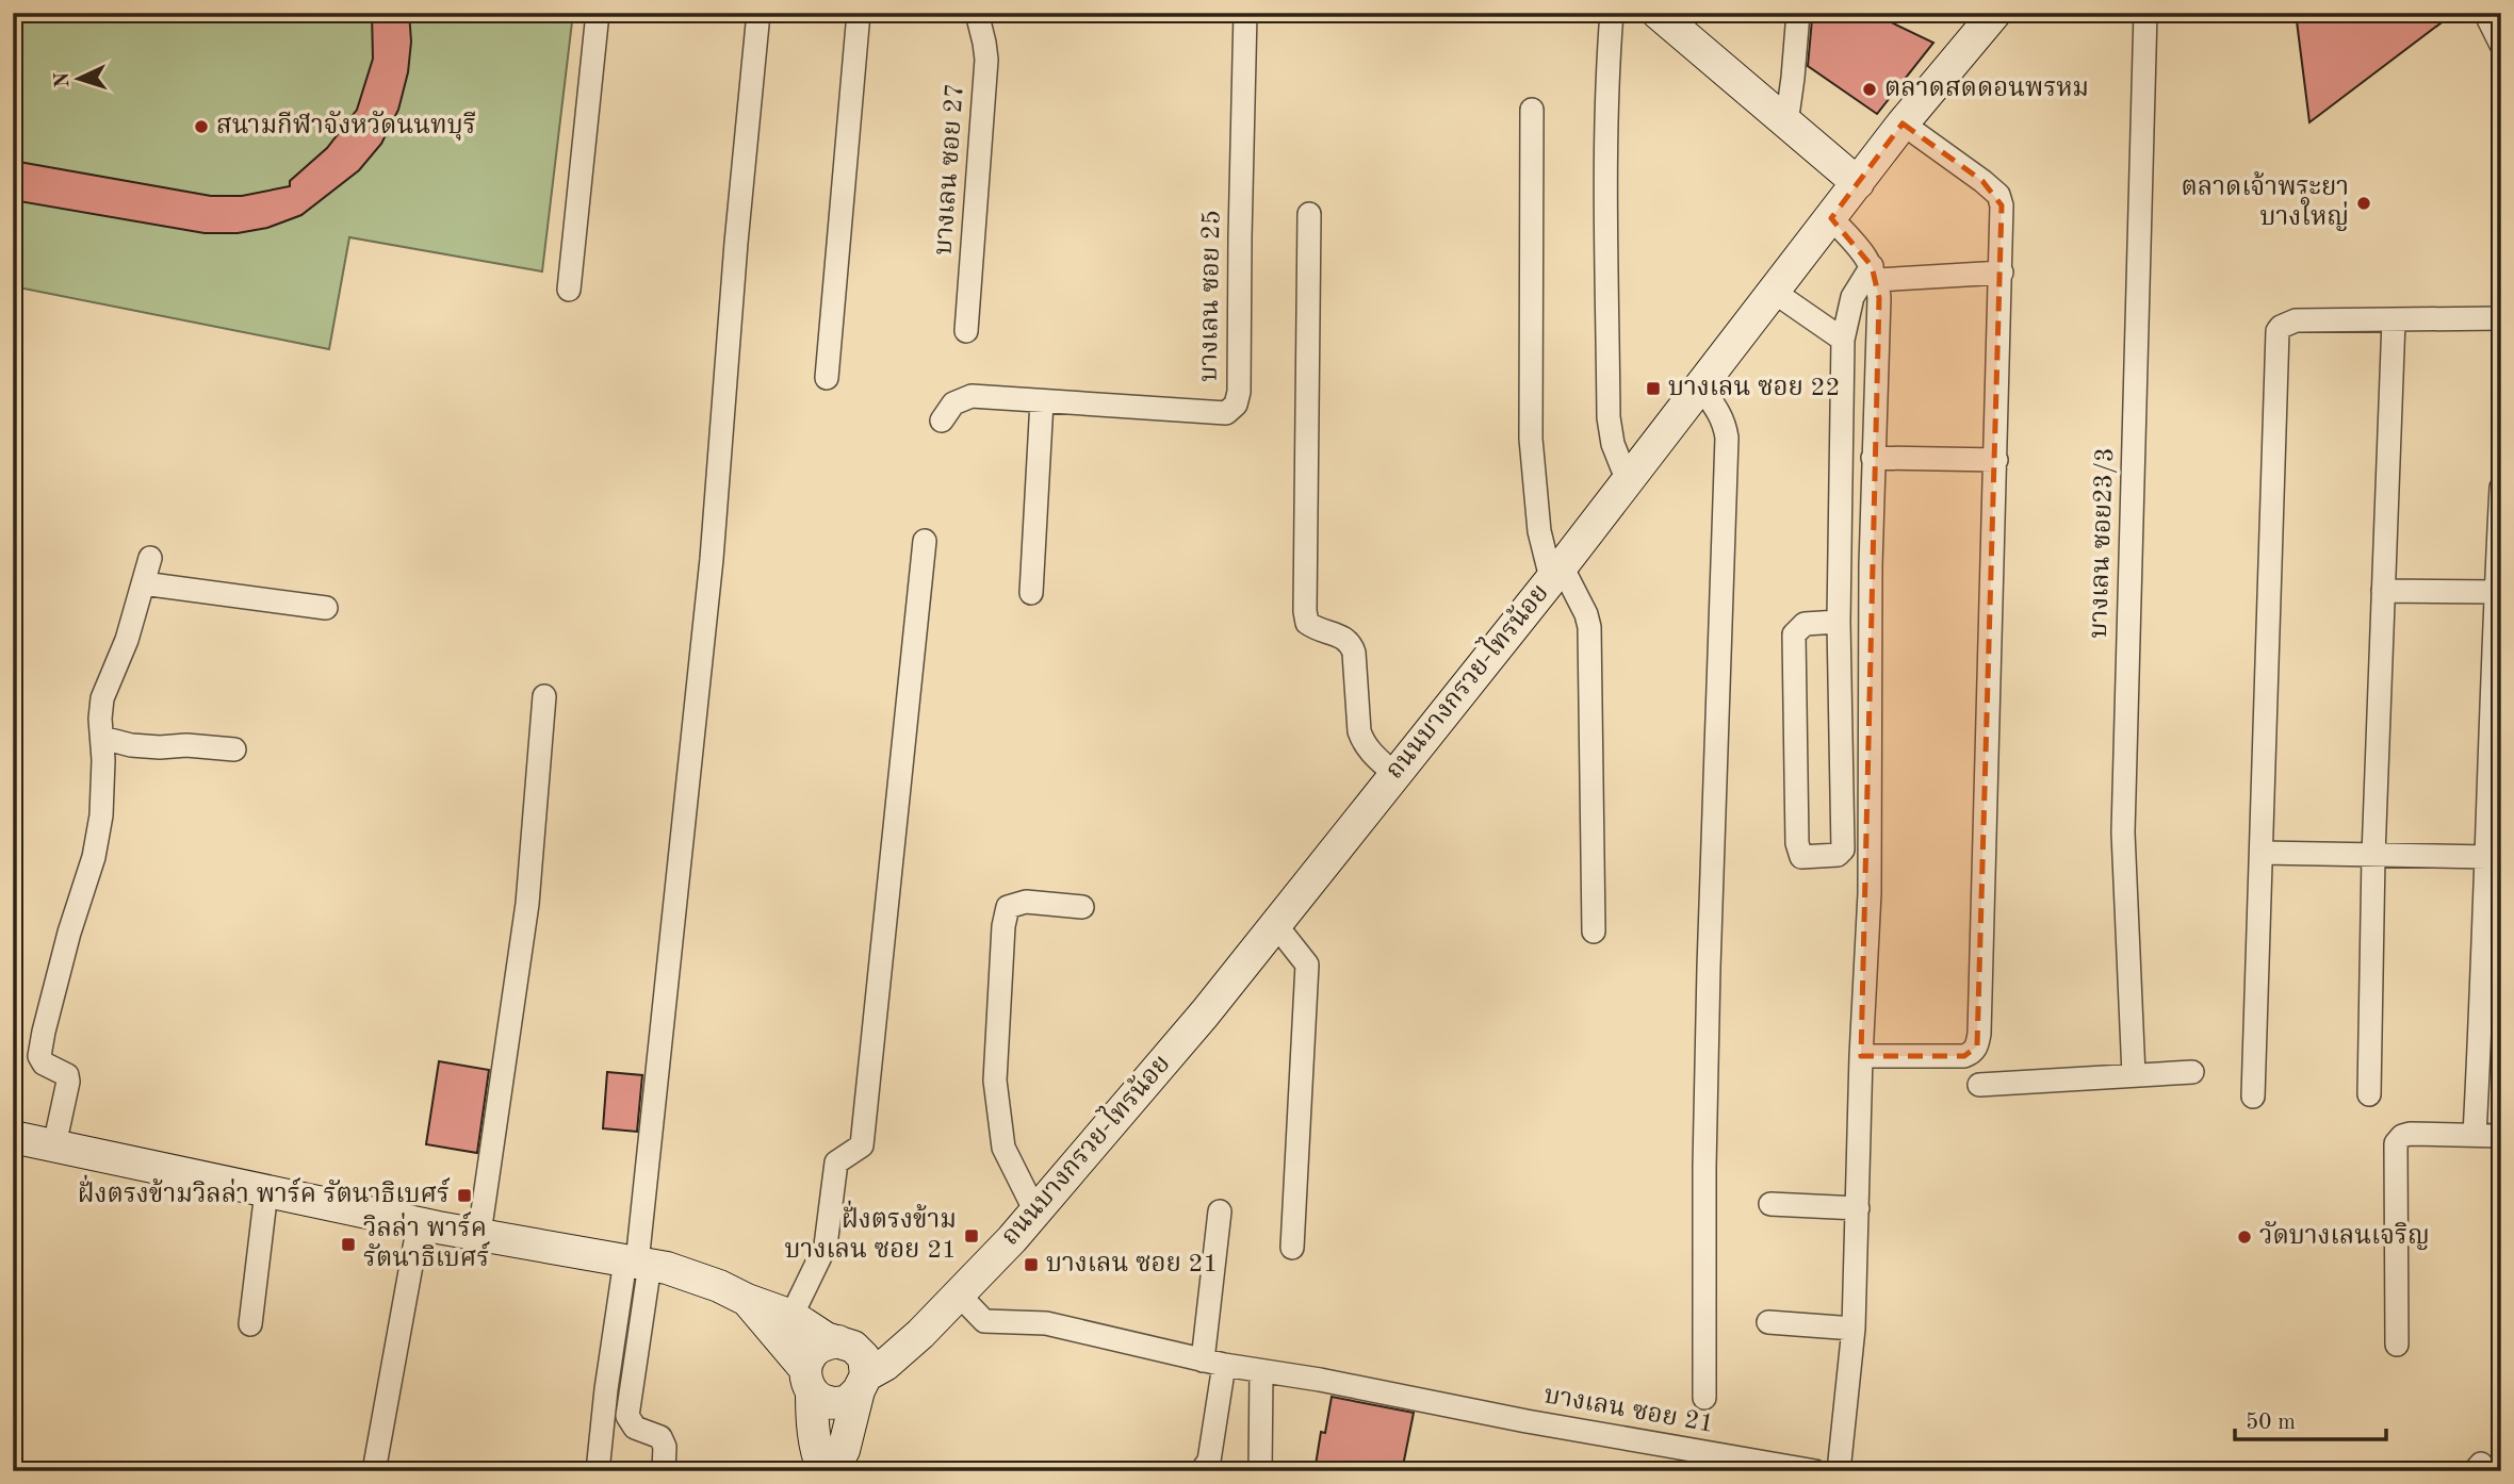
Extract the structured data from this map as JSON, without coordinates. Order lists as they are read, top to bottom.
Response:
{
  "streets": {
    "main road": ["ถนนบางกรวย-ไทรน้อย"],
    "street": [
      "บางเลน ซอย 27",
      "บางเลน ซอย 25",
      "บางเลน ซอย23/3",
      "บางเลน ซอย 21"
    ]
  },
  "crossings": [
    ["ถนนบางกรวย-ไทรน้อย", "บางเลน ซอย 21"]
  ],
  "places": {
    "other": [
      "ตลาดสดดอนพรหม",
      "สนามกีฬาจังหวัดนนทบุรี",
      "ตลาดเจ้าพระยา บางใหญ่",
      "วัดบางเลนเจริญ"
    ],
    "transit": [
      "บางเลน ซอย 22",
      "ฝั่งตรงข้ามวิลล่า พาร์ค รัตนาธิเบศร์",
      "ฝั่งตรงข้าม บางเลน ซอย 21",
      "วิลล่า พาร์ค รัตนาธิเบศร์",
      "บางเลน ซอย 21"
    ]
  },
  "scale_bar": "50 m",
  "north": "left"
}
